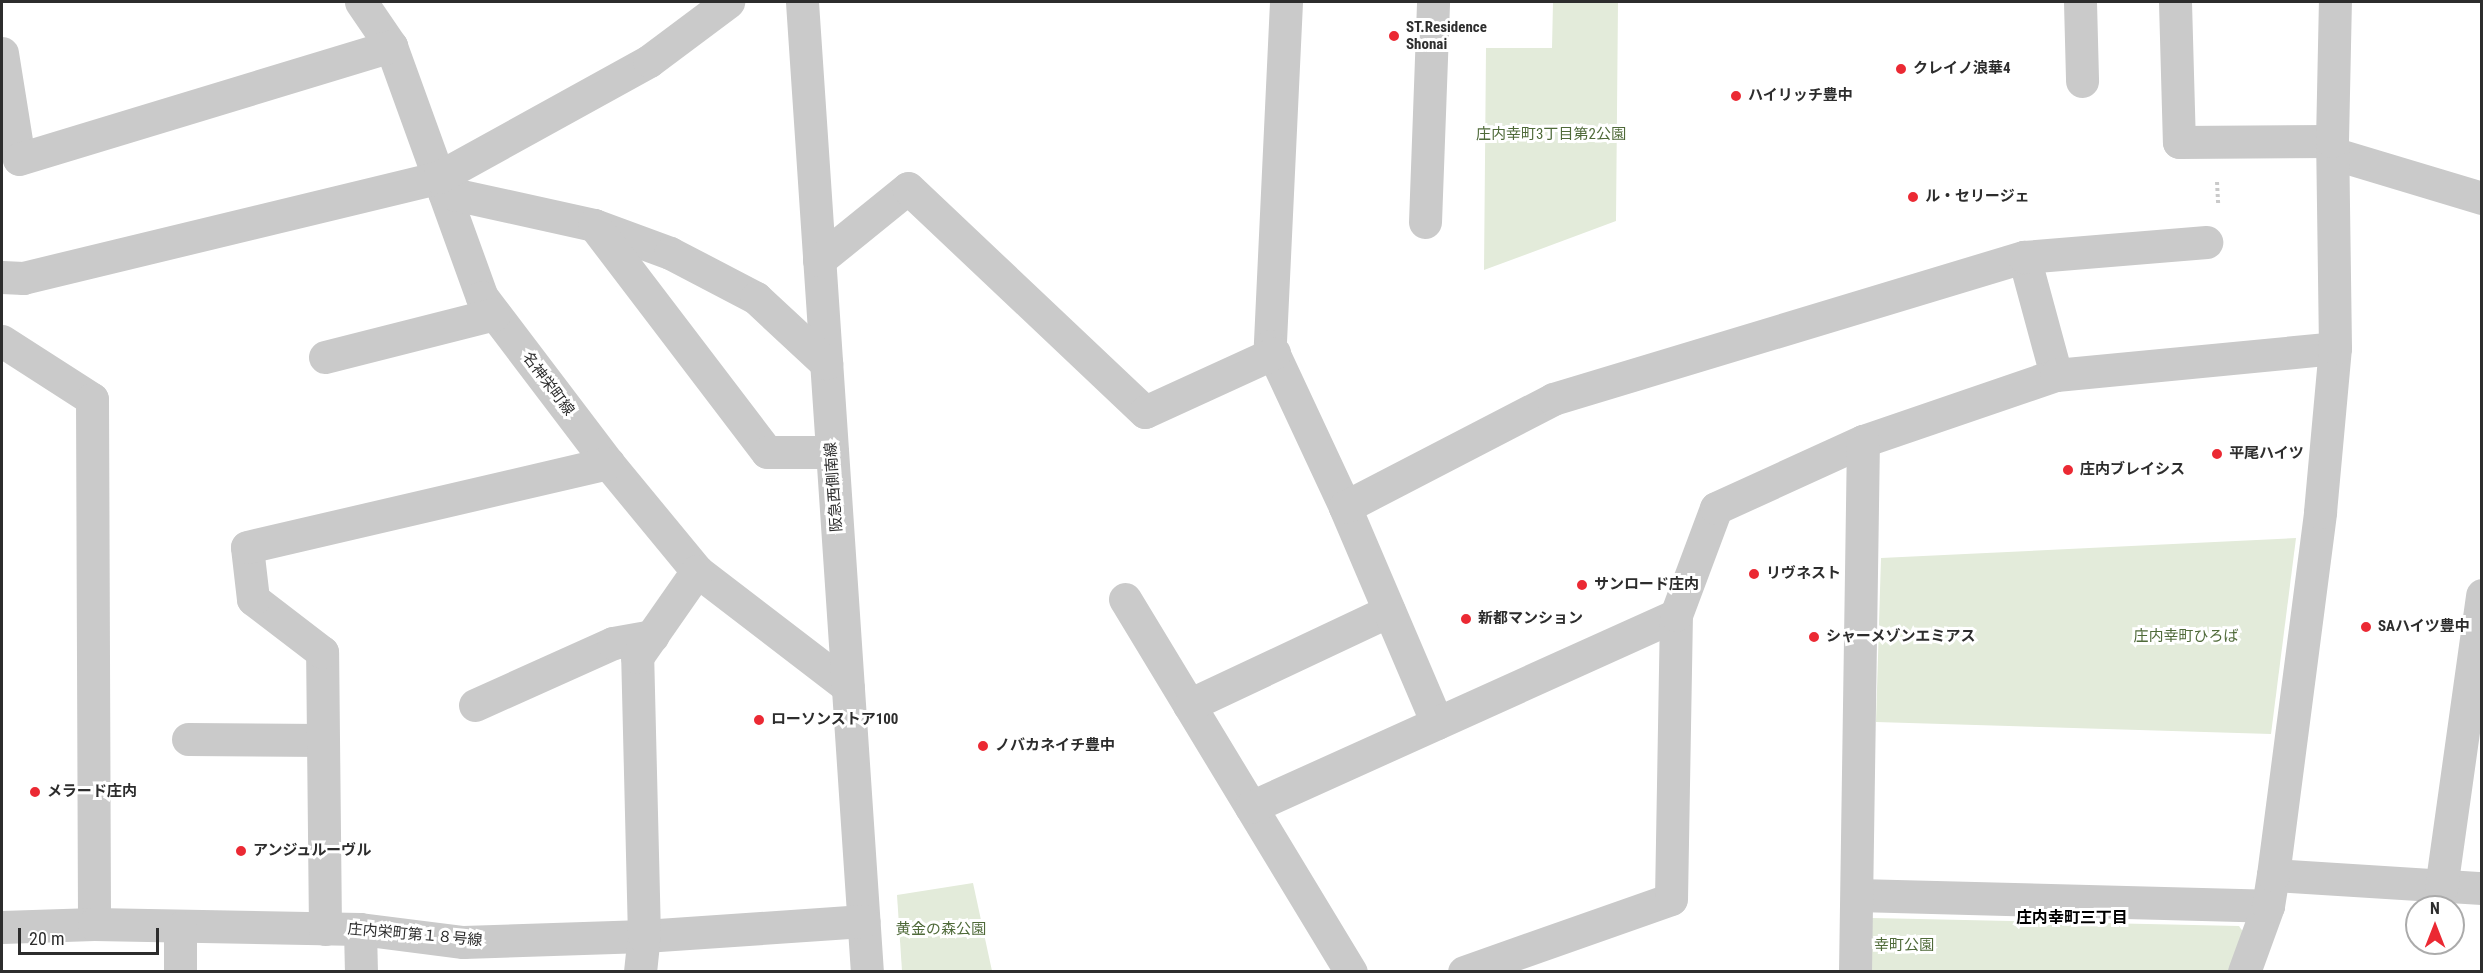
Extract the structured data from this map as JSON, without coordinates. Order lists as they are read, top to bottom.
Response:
{
  "streets": {
    "street": ["名神栄町線", "阪急西側南線", "庄内栄町第１８号線"]
  },
  "crossings": [
    ["名神栄町線", "阪急西側南線"],
    ["阪急西側南線", "庄内栄町第１８号線"]
  ],
  "districts": ["庄内幸町三丁目"],
  "parks": [
    "庄内幸町3丁目第2公園",
    "庄内幸町ひろば",
    "黄金の森公園",
    "幸町公園"
  ],
  "places": [
    "ST.Residence Shonai",
    "クレイノ浪華4",
    "ハイリッチ豊中",
    "ル・セリージェ",
    "平尾ハイツ",
    "庄内ブレイシス",
    "リヴネスト",
    "サンロード庄内",
    "新都マンション",
    "SAハイツ豊中",
    "シャーメゾンエミアス",
    "ローソンストア100",
    "ノバカネイチ豊中",
    "メラード庄内",
    "アンジュルーヴル"
  ],
  "scale_bar": "20 m",
  "north": "top"
}
